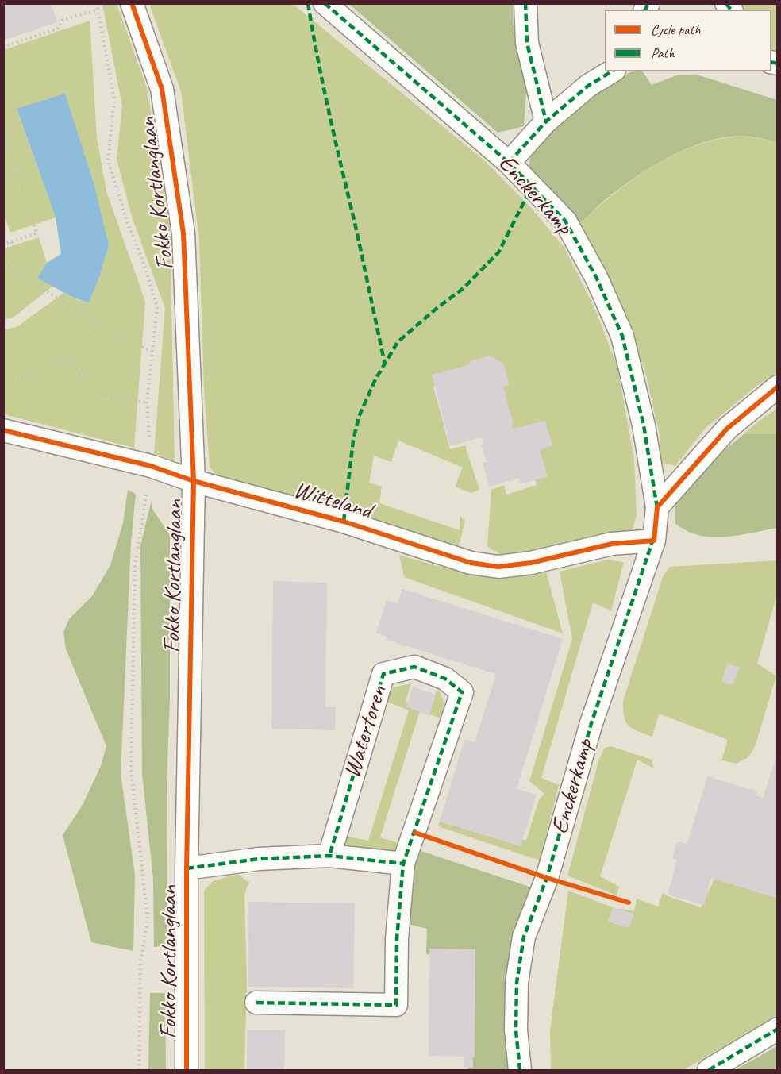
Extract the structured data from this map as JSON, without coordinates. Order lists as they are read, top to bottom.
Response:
{
  "streets": {
    "street": [
      "Fokko Kortlanglaan",
      "Enckerkamp",
      "Witteland",
      "Watertoren"
    ]
  },
  "crossings": [
    ["Fokko Kortlanglaan", "Witteland"],
    ["Enckerkamp", "Witteland"]
  ],
  "legend": ["Cycle path", "Path"]
}
